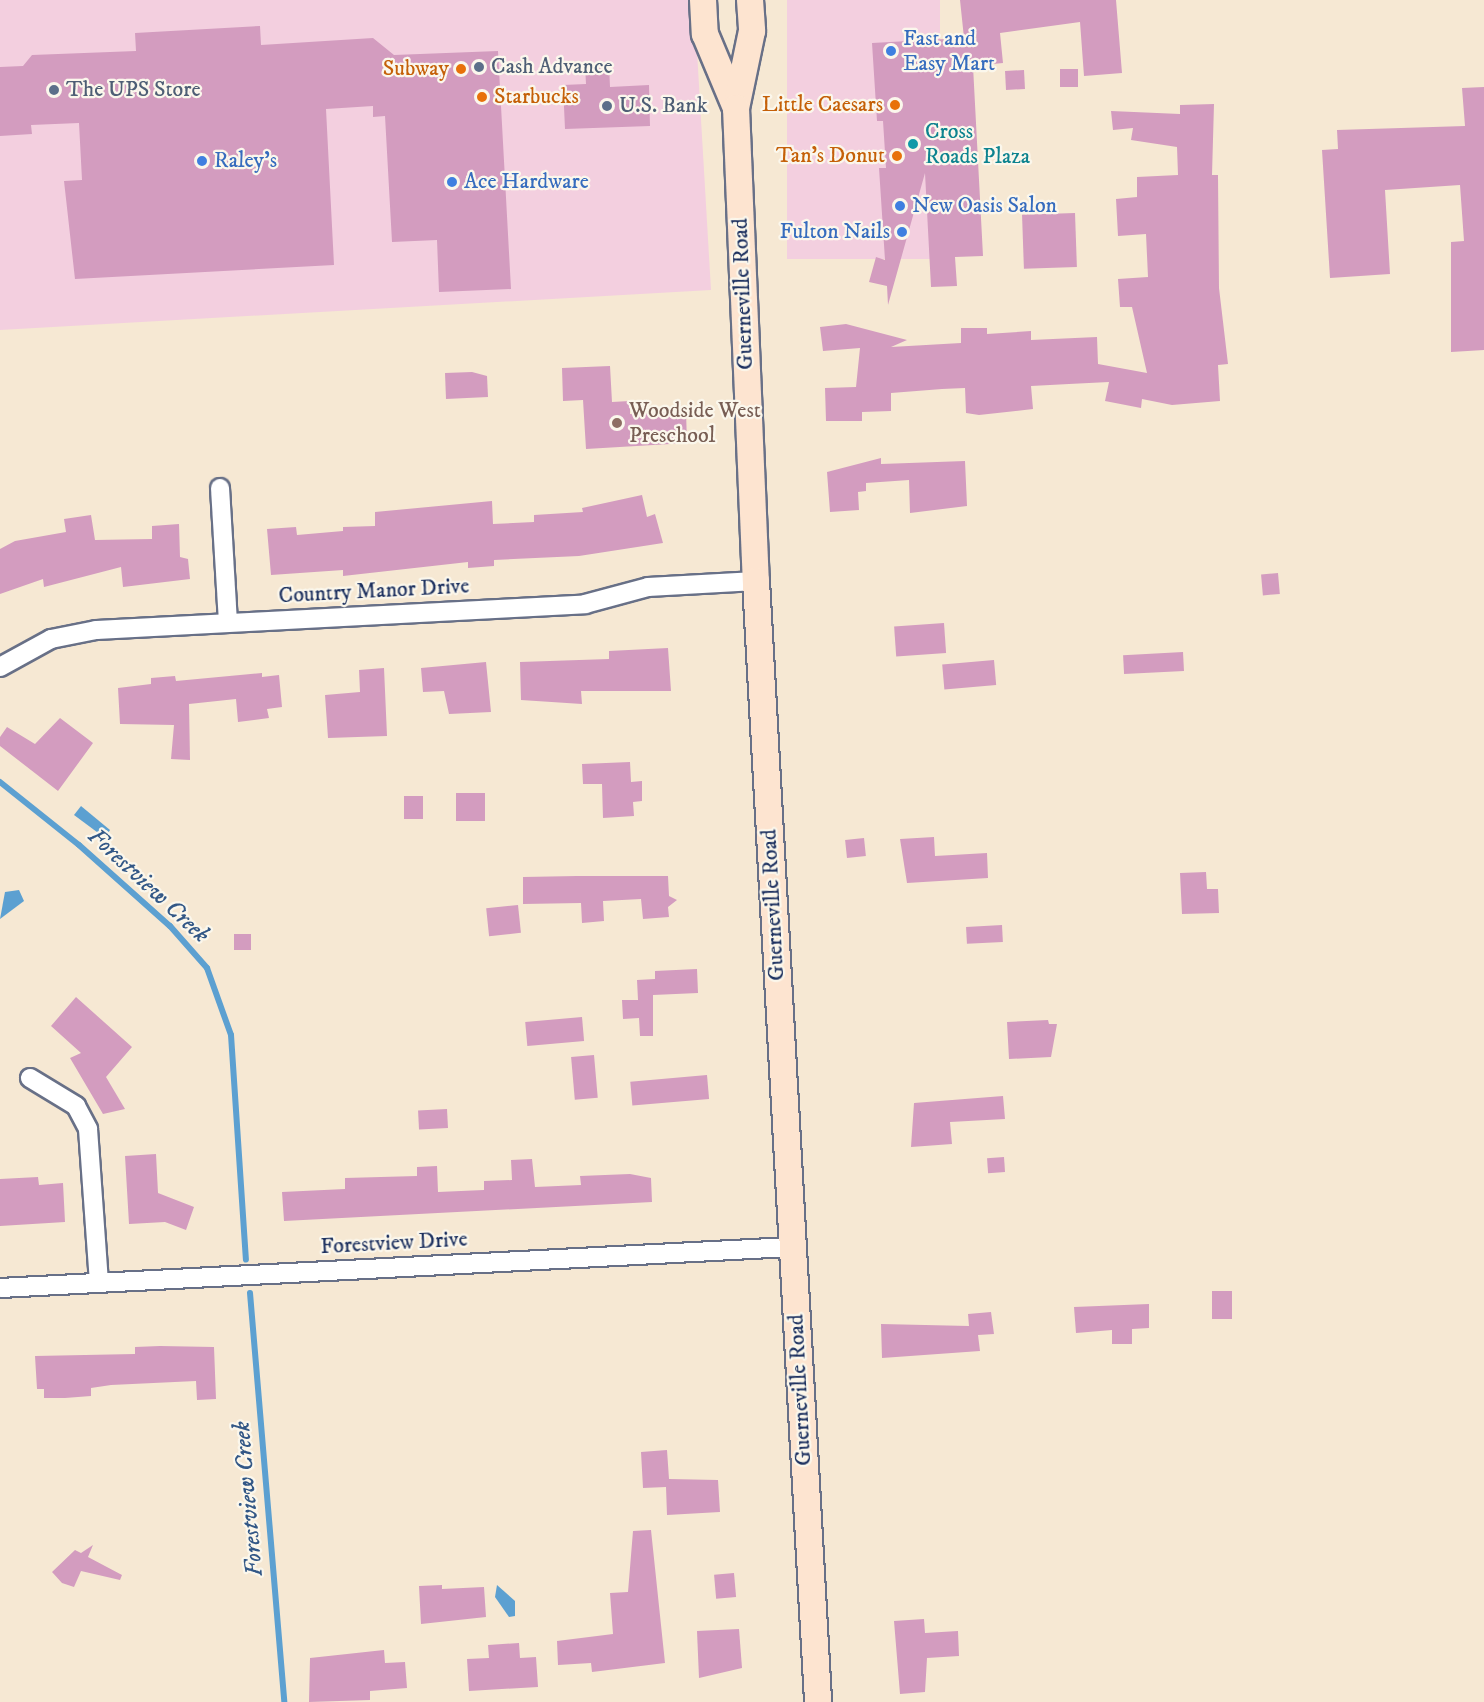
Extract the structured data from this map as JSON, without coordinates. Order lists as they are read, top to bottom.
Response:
{
  "streets": {
    "main road": ["Guerneville Road"],
    "street": ["Country Manor Drive", "Forestview Drive"]
  },
  "crossings": [
    ["Guerneville Road", "Country Manor Drive"],
    ["Guerneville Road", "Forestview Drive"]
  ],
  "water": ["Forestview Creek"],
  "places": [
    "Fast and Easy Mart",
    "Cash Advance",
    "Subway",
    "The UPS Store",
    "Starbucks",
    "Little Caesars",
    "U.S. Bank",
    "Cross Roads Plaza",
    "Tan's Donut",
    "Raley's",
    "Ace Hardware",
    "New Oasis Salon",
    "Fulton Nails",
    "Woodside West Preschool"
  ]
}
